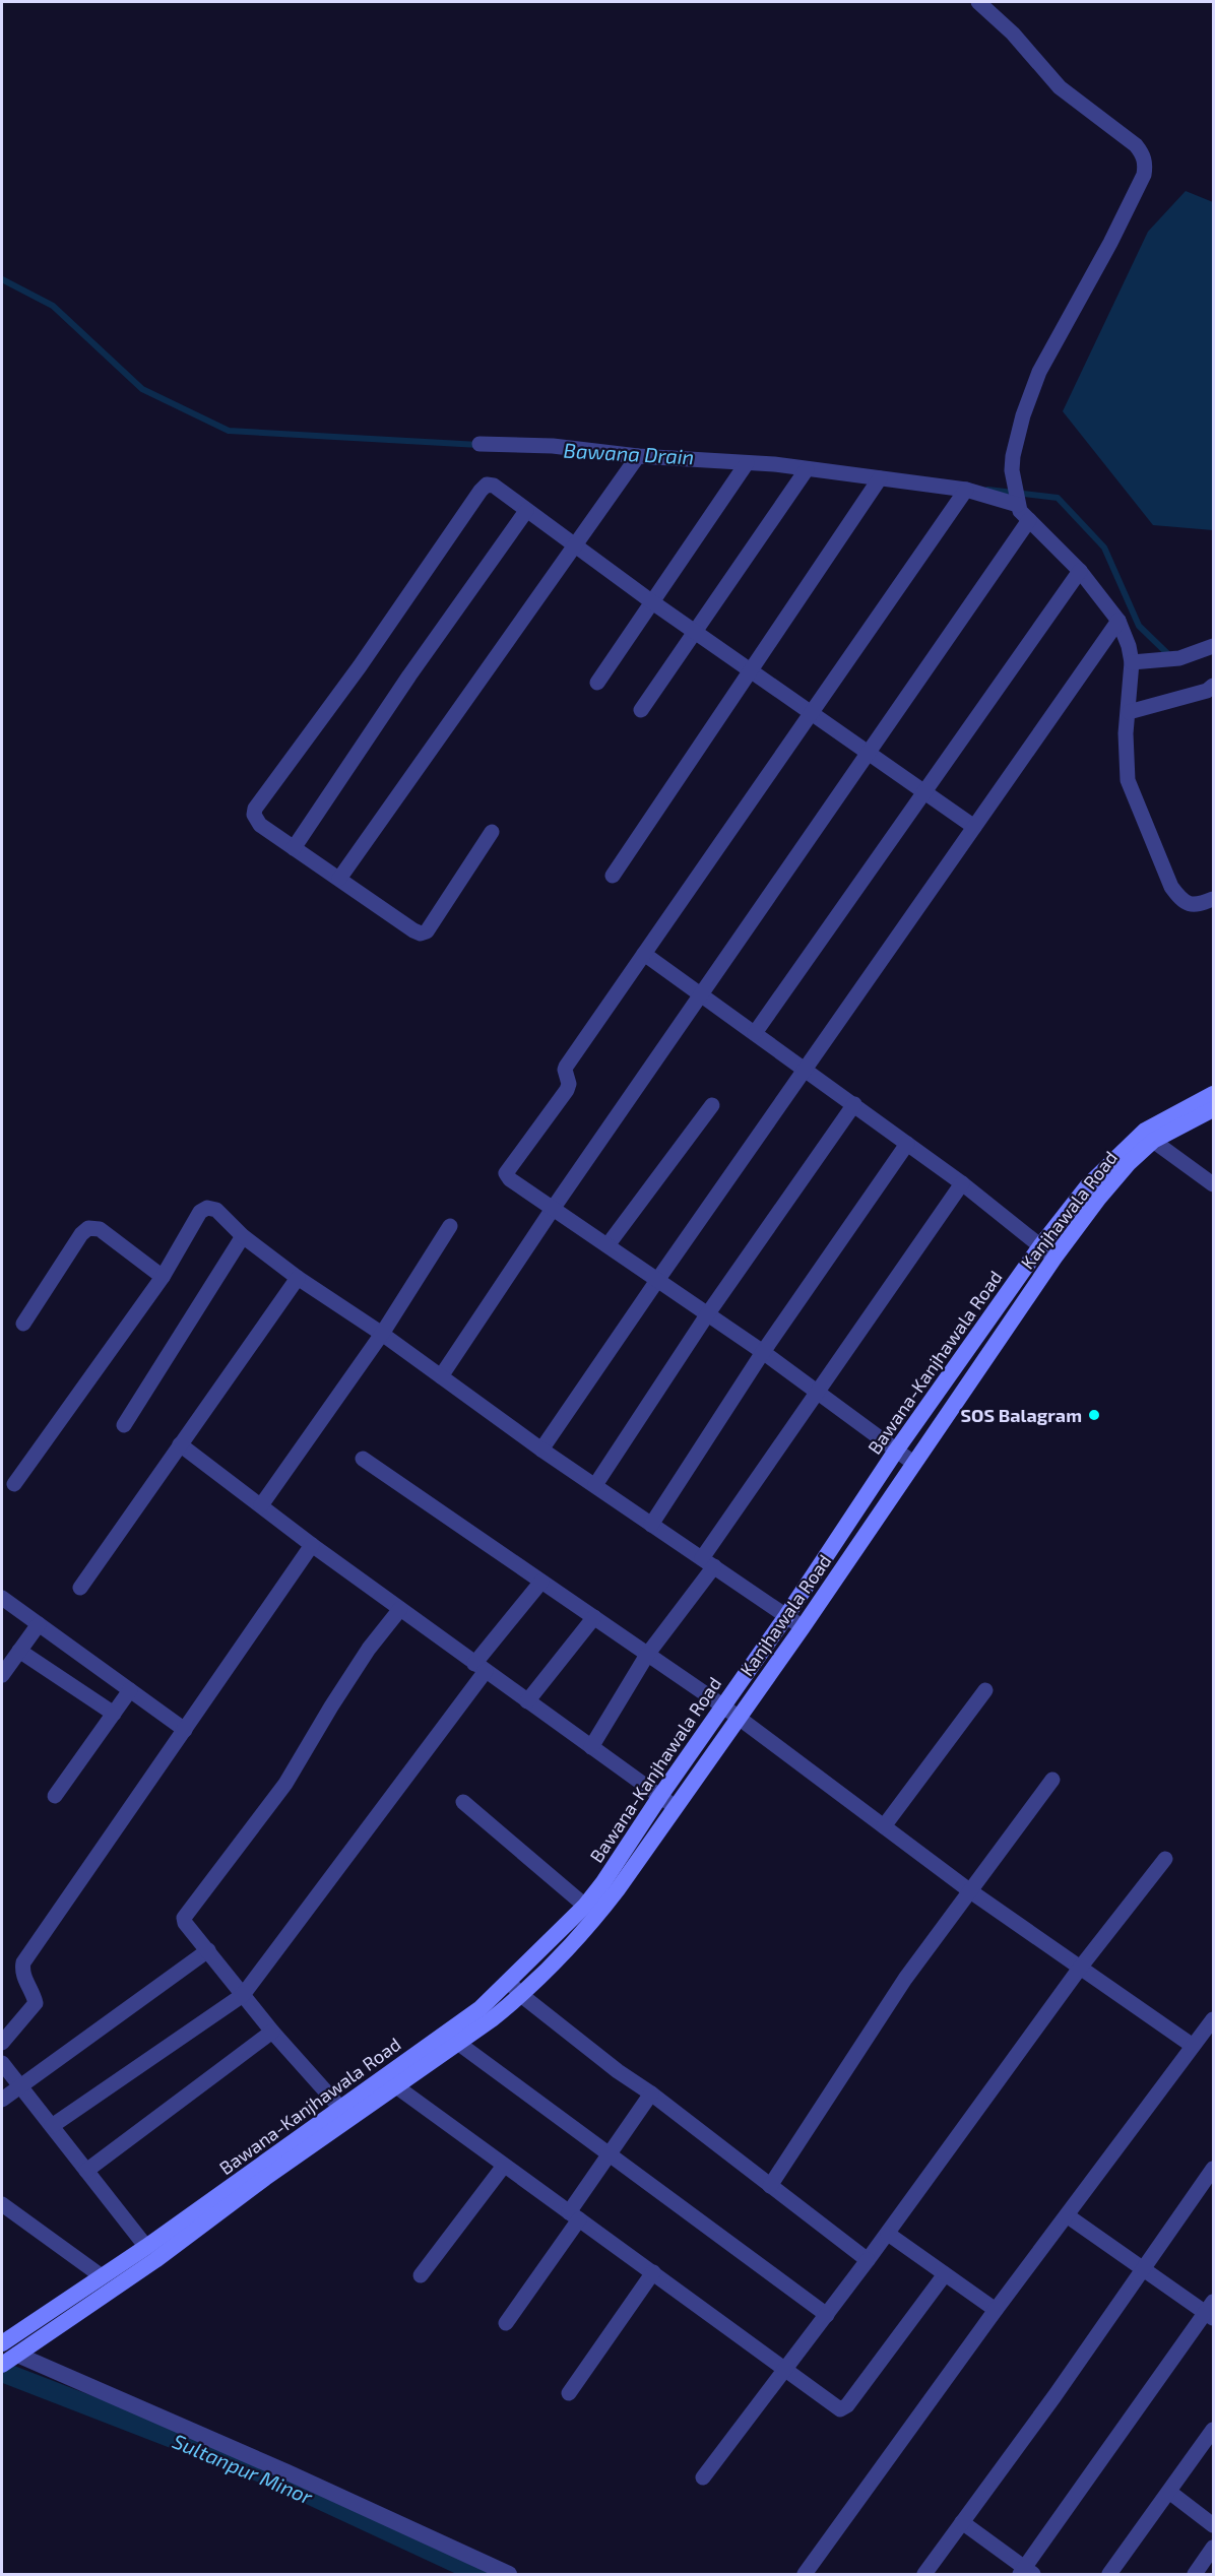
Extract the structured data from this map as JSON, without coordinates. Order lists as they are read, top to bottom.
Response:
{
  "streets": {
    "main road": ["Kanjhawala Road", "Bawana-Kanjhawala Road"]
  },
  "crossings": [
    ["Kanjhawala Road", "Bawana-Kanjhawala Road"]
  ],
  "water": ["Bawana Drain", "Sultanpur Minor"],
  "places": ["SOS Balagram"]
}
